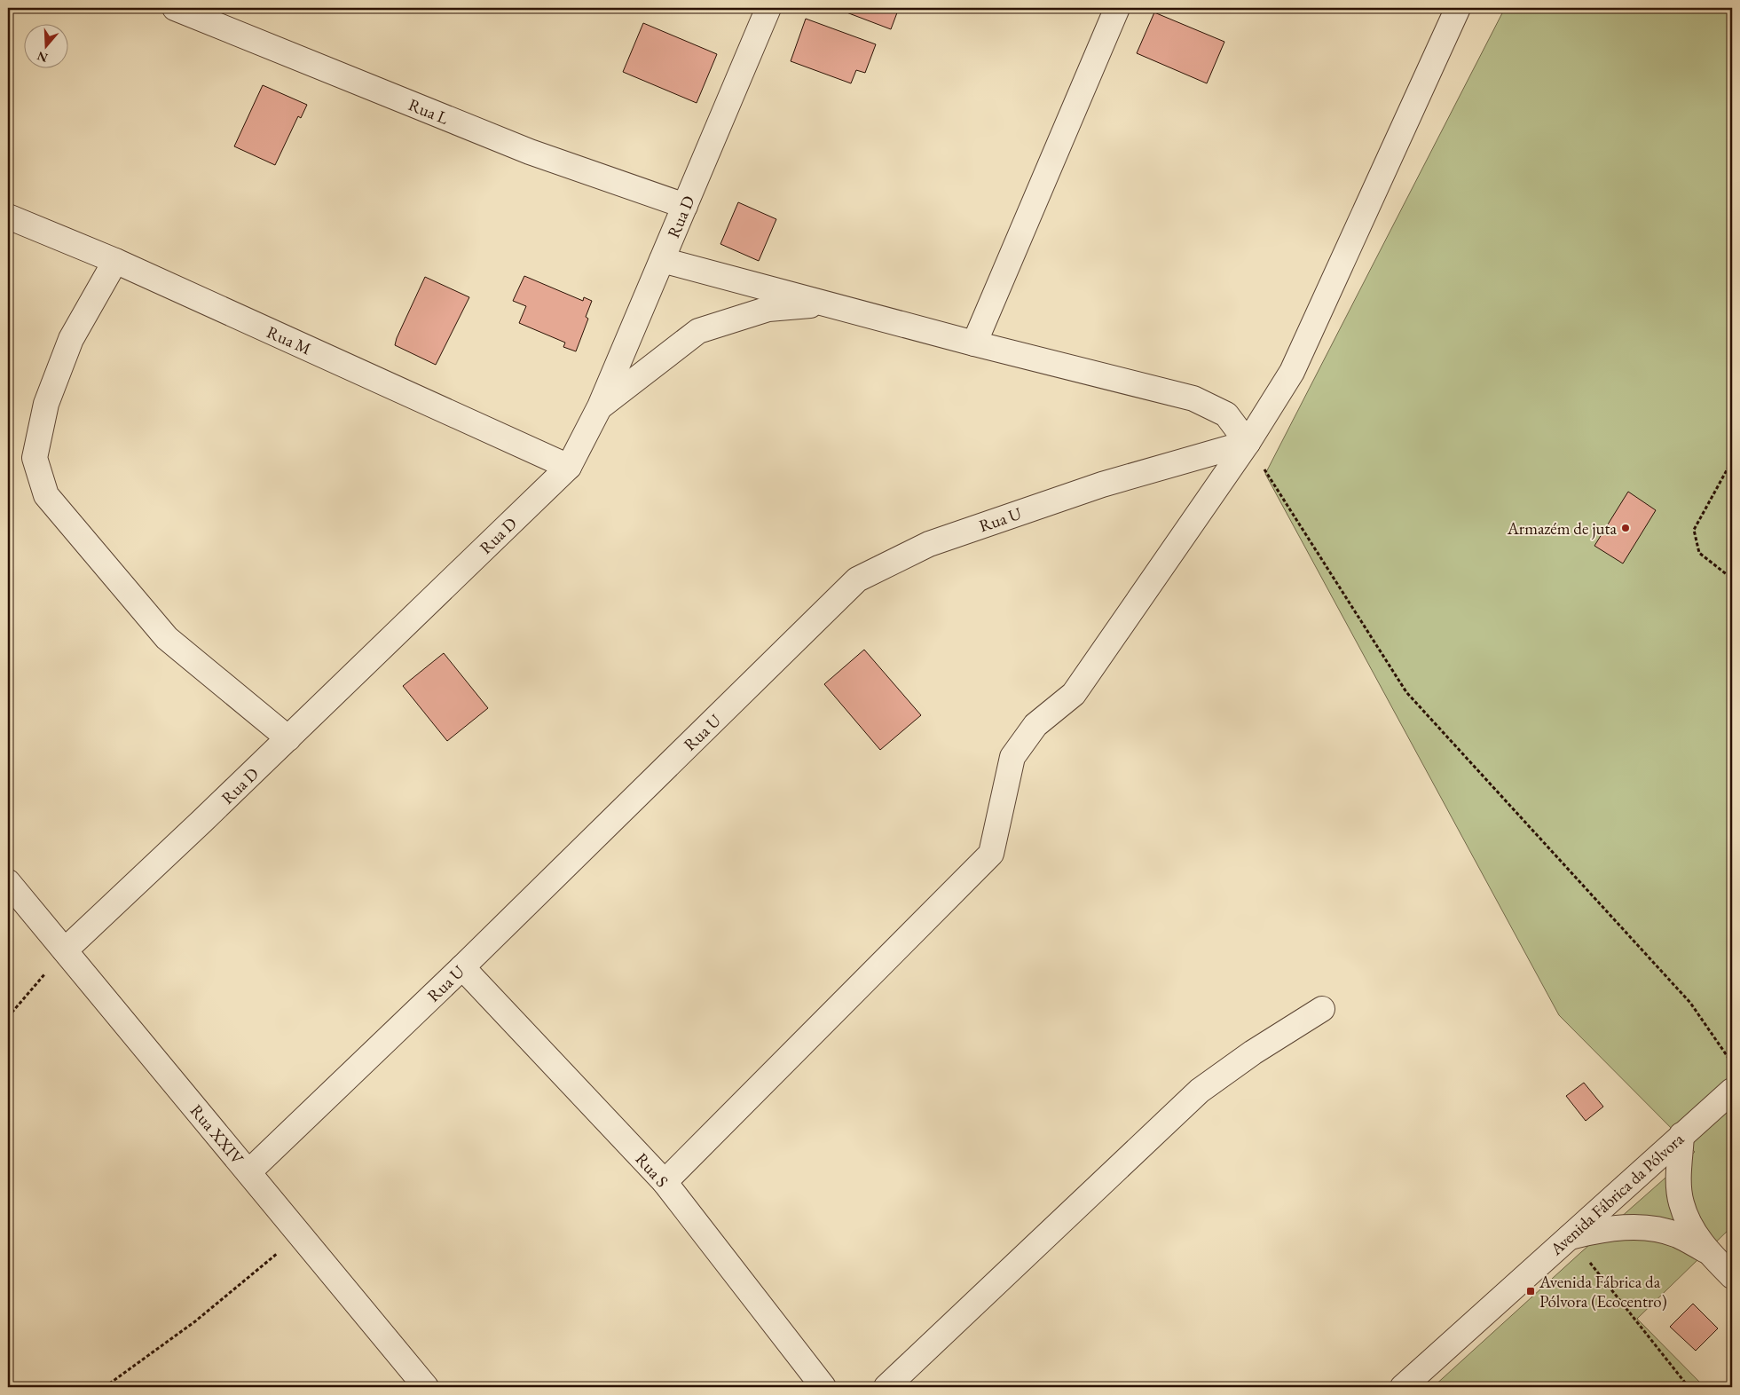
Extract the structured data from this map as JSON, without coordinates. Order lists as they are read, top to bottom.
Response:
{
  "streets": {
    "street": [
      "Rua L",
      "Rua D",
      "Rua M",
      "Rua U",
      "Rua XXIV",
      "Rua S",
      "Avenida Fábrica da Pólvora"
    ]
  },
  "crossings": [
    ["Rua L", "Rua D"],
    ["Rua D", "Rua M"],
    ["Rua D", "Rua XXIV"],
    ["Rua U", "Rua XXIV"],
    ["Rua U", "Rua S"]
  ],
  "places": {
    "other": ["Armazém de juta"],
    "transit": ["Avenida Fábrica da Pólvora (Ecocentro)"]
  },
  "north": "bottom"
}
